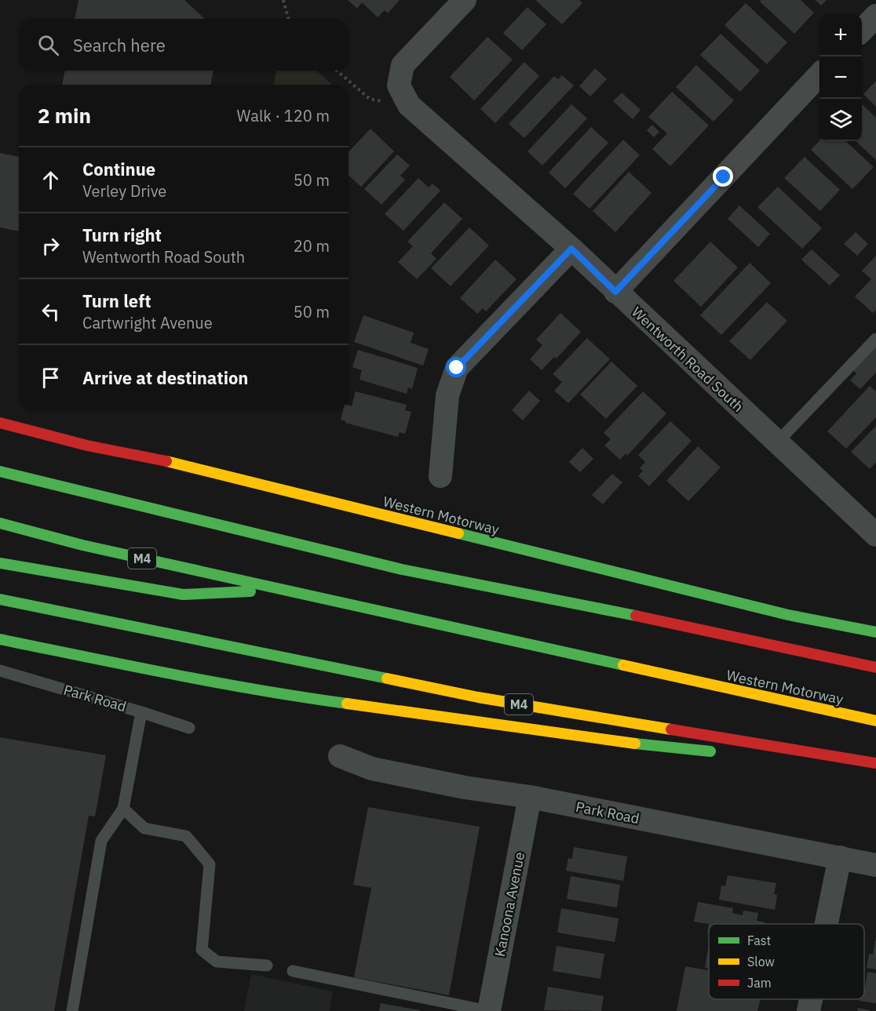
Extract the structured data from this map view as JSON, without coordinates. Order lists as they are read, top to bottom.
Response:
{
  "streets": {
    "highway": ["Western Motorway", "M4"],
    "street": ["Wentworth Road South", "Park Road", "Kanoona Avenue"]
  },
  "crossings": [
    ["Park Road", "Kanoona Avenue"]
  ],
  "legend": ["Fast", "Slow", "Jam"],
  "page": {
    "map_buttons": ["+", "−"],
    "search": "Search here",
    "heading": ["2 min", "Walk · 120 m"],
    "list": [
      ["Continue", "Verley Drive", "50 m"],
      ["Turn right", "Wentworth Road South", "20 m"],
      ["Turn left", "Cartwright Avenue", "50 m"],
      "Arrive at destination"
    ]
  }
}
